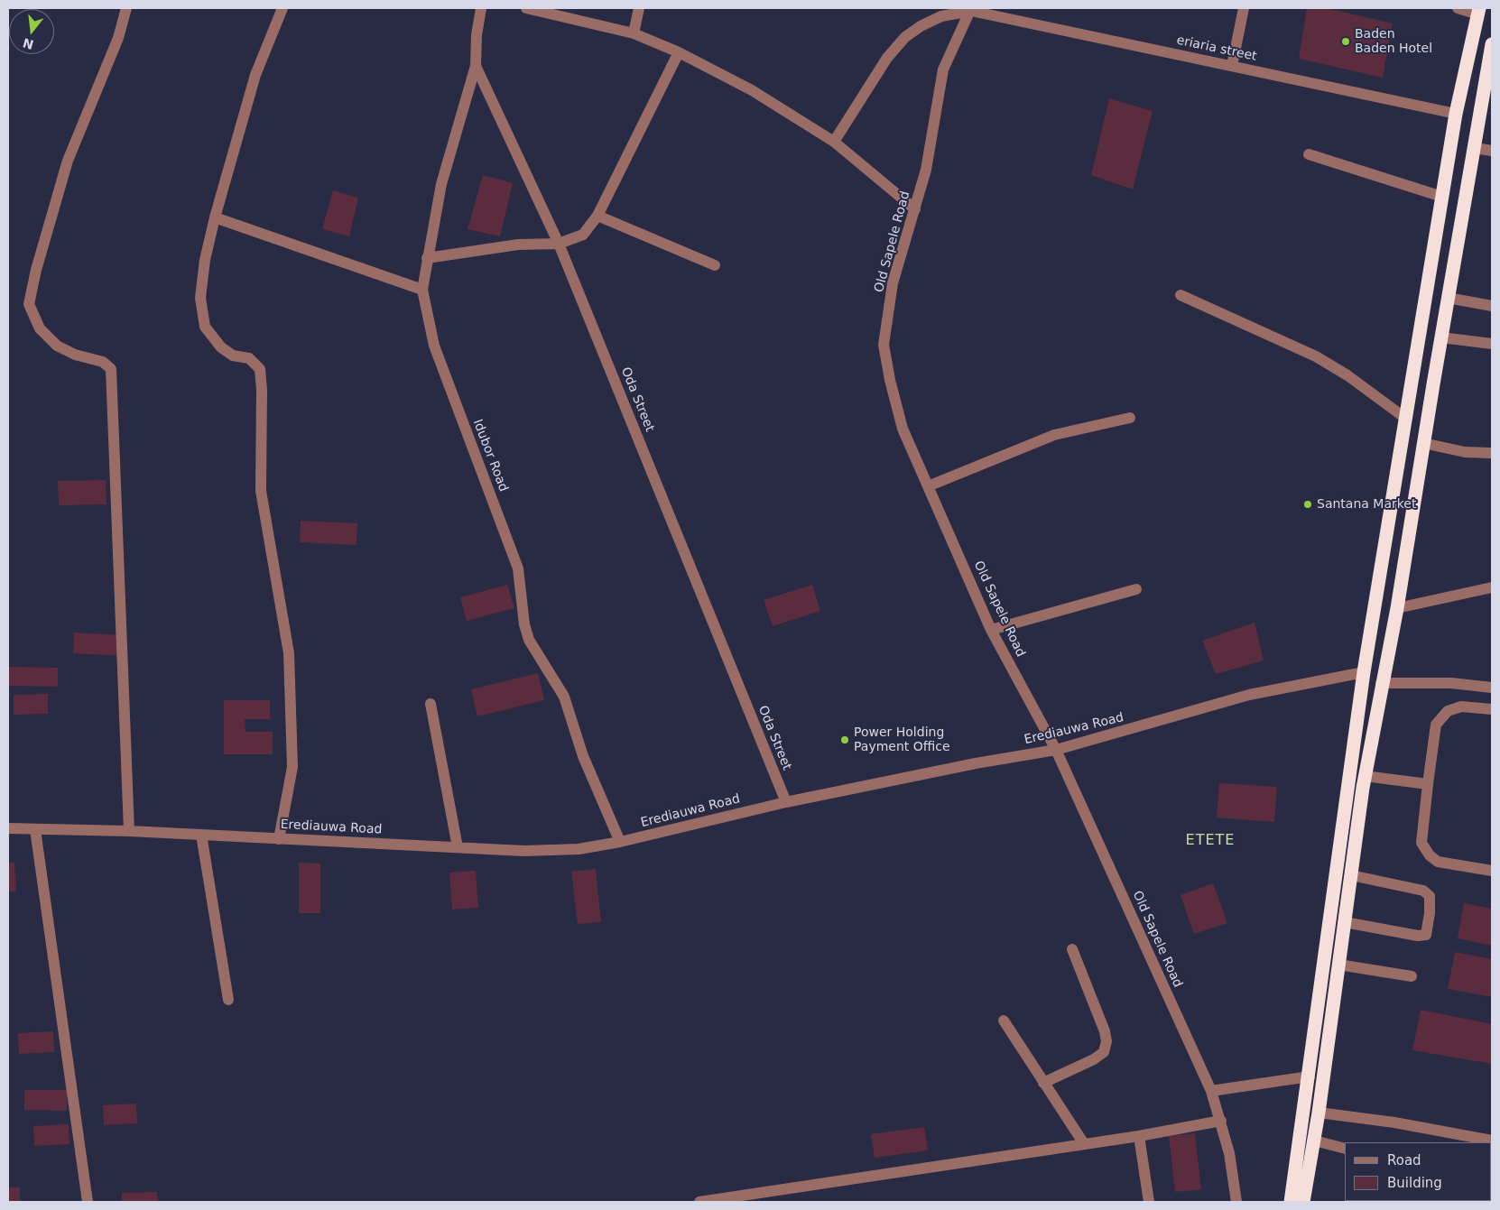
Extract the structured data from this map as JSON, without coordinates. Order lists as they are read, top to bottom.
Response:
{
  "streets": {
    "street": [
      "eriaria street",
      "Old Sapele Road",
      "Oda Street",
      "Idubor Road",
      "Erediauwa Road"
    ]
  },
  "crossings": [
    ["eriaria street", "Old Sapele Road"],
    ["Old Sapele Road", "Erediauwa Road"],
    ["Oda Street", "Idubor Road"],
    ["Oda Street", "Erediauwa Road"],
    ["Idubor Road", "Erediauwa Road"]
  ],
  "districts": ["ETETE"],
  "places": ["Baden Baden Hotel", "Santana Market", "Power Holding Payment Office"],
  "legend": ["Road", "Building"],
  "north": "bottom"
}
